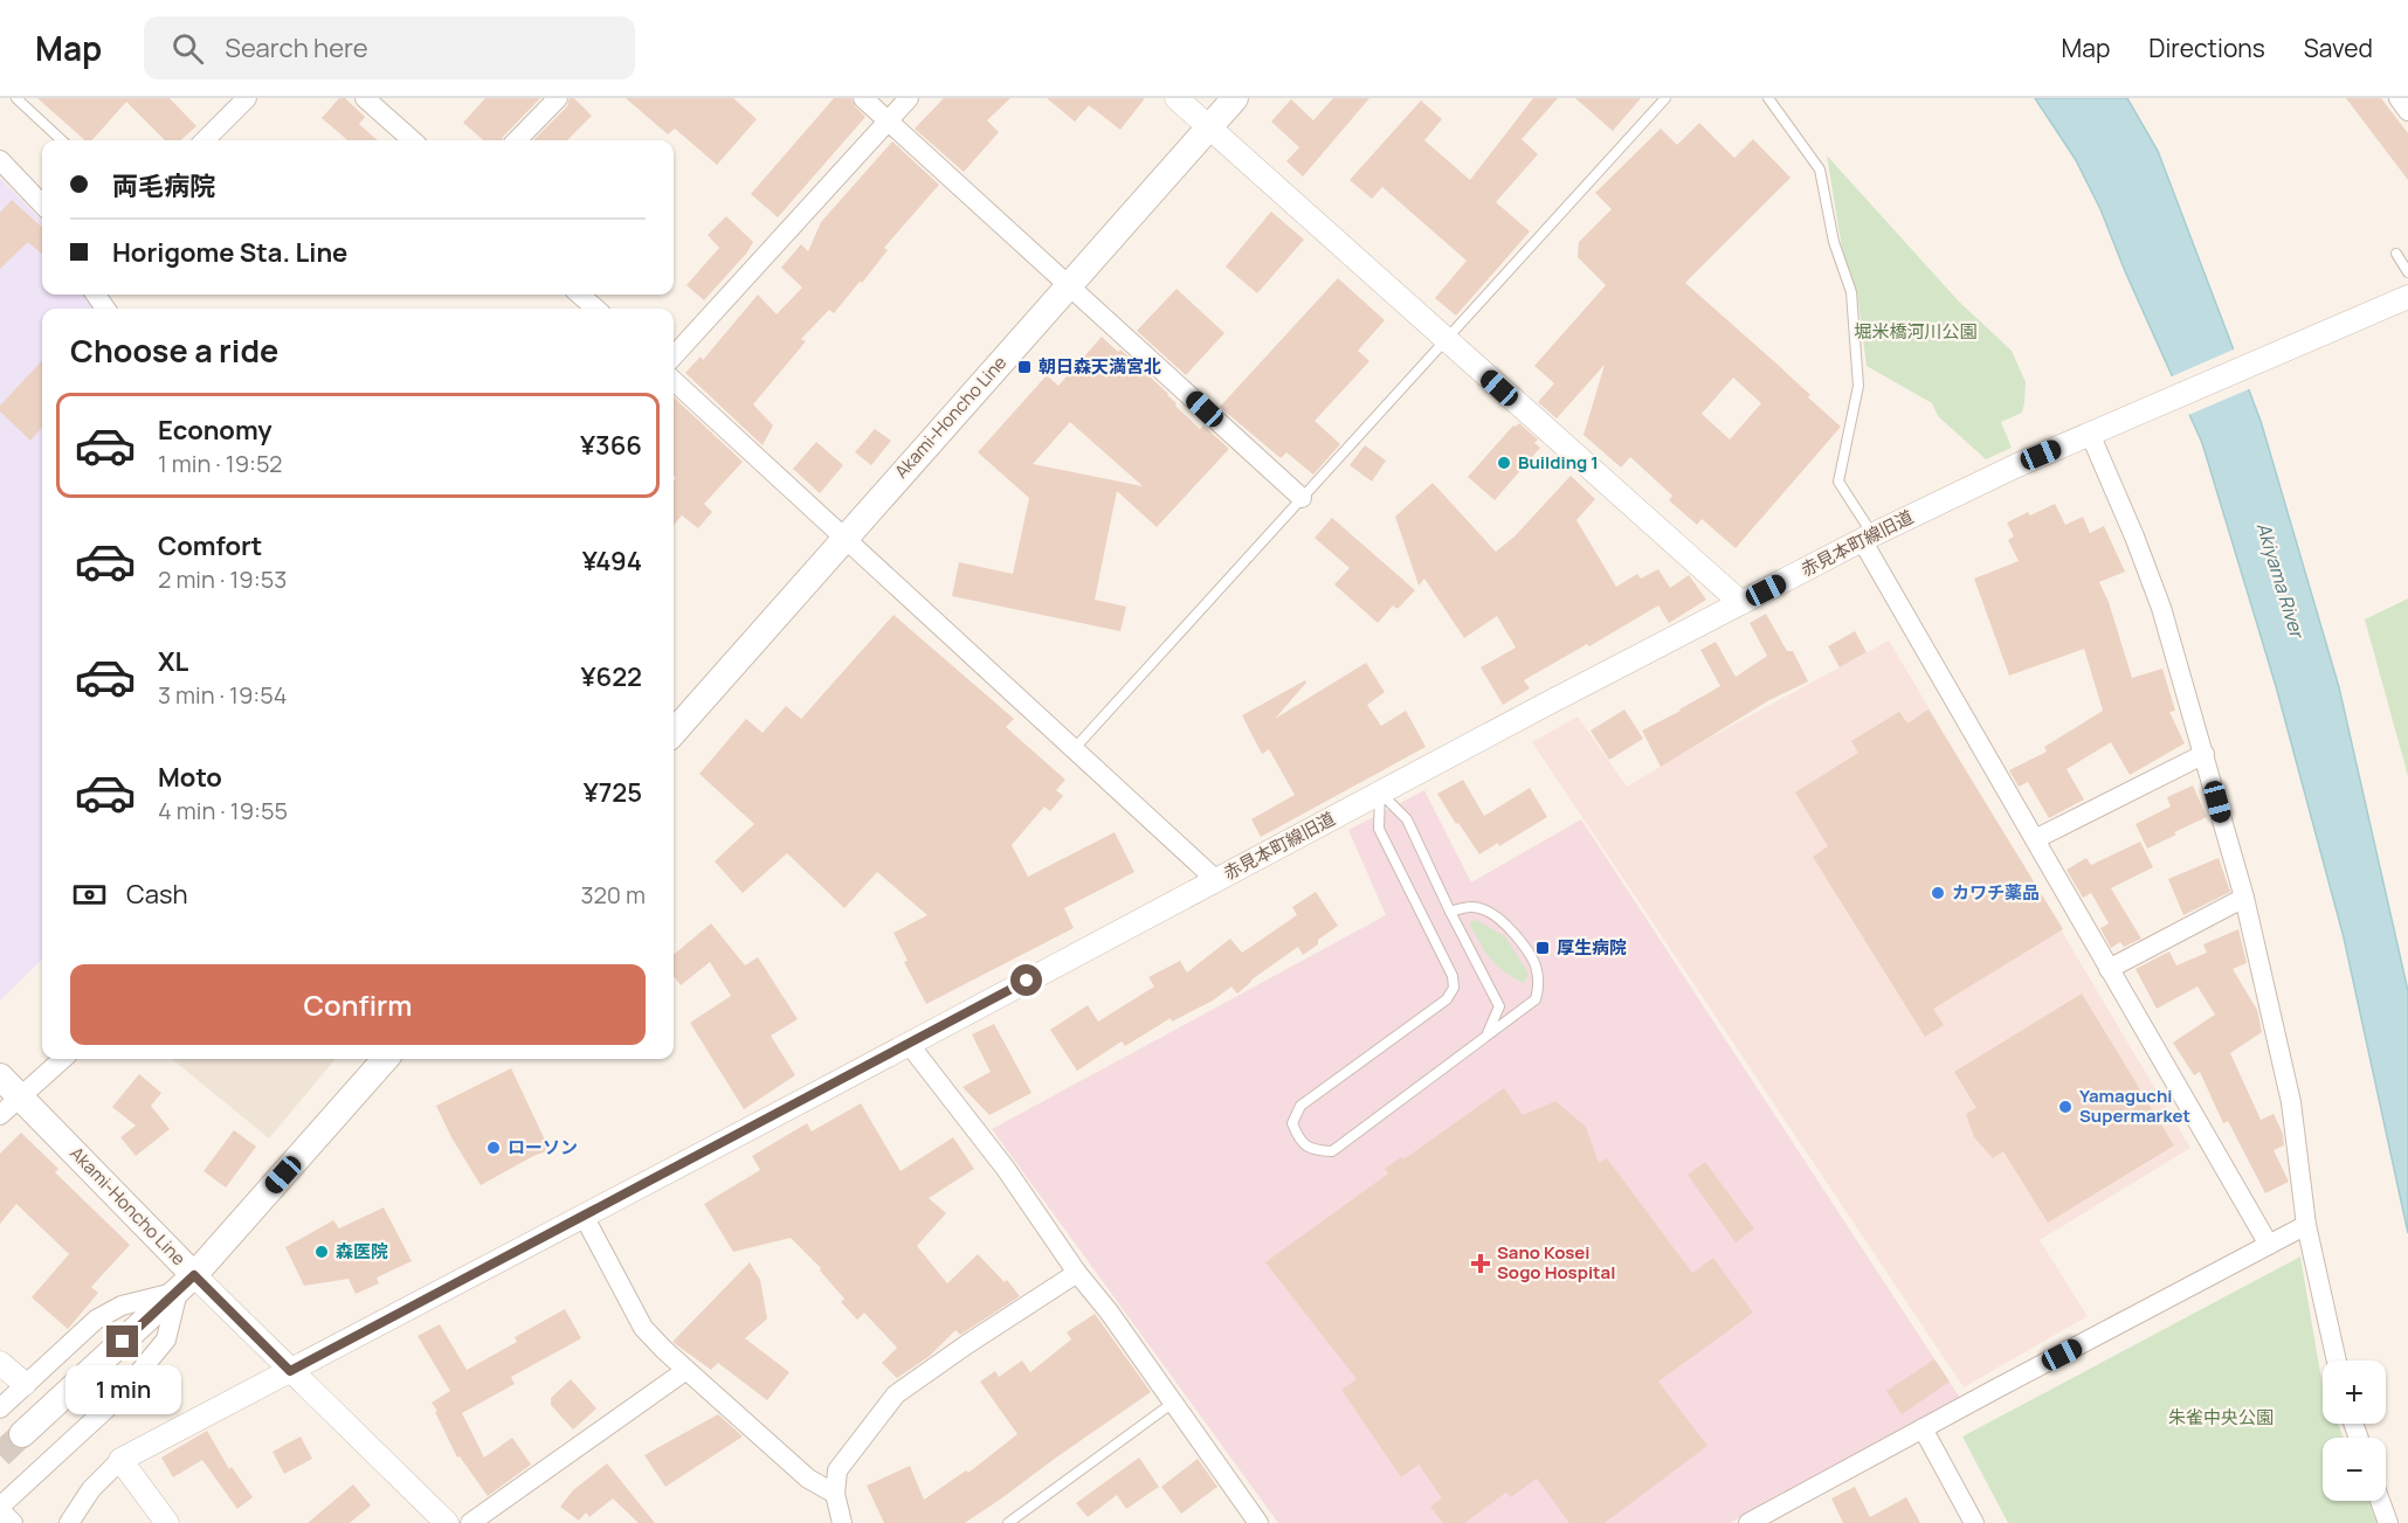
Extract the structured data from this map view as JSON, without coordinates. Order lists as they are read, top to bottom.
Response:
{
  "streets": {
    "main road": ["Akami-Honcho Line"],
    "street": ["赤見本町線旧道"]
  },
  "water": ["Akiyama River"],
  "parks": ["堀米橋河川公園", "朱雀中央公園"],
  "places": {
    "transit": ["朝日森天満宮北", "厚生病院"],
    "other": [
      "Building 1",
      "カワチ薬品",
      "Yamaguchi Supermarket",
      "ローソン",
      "森医院"
    ],
    "health": ["Sano Kosei Sogo Hospital"]
  },
  "page": {
    "header": "Map",
    "search": "Search here",
    "nav": ["Map", "Directions", "Saved"],
    "banner": ["両毛病院", "Horigome Sta. Line"],
    "heading": "Choose a ride",
    "list": [
      {
        "name": "Economy",
        "note": "1 min · 19:52",
        "value": "¥366"
      },
      {
        "name": "Comfort",
        "note": "2 min · 19:53",
        "value": "¥494"
      },
      {
        "name": "XL",
        "note": "3 min · 19:54",
        "value": "¥622"
      },
      {
        "name": "Moto",
        "note": "4 min · 19:55",
        "value": "¥725"
      }
    ],
    "pay": ["Cash", "320 m"],
    "buttons": "Confirm",
    "map_buttons": ["+", "−"],
    "bubble": "1 min"
  }
}
